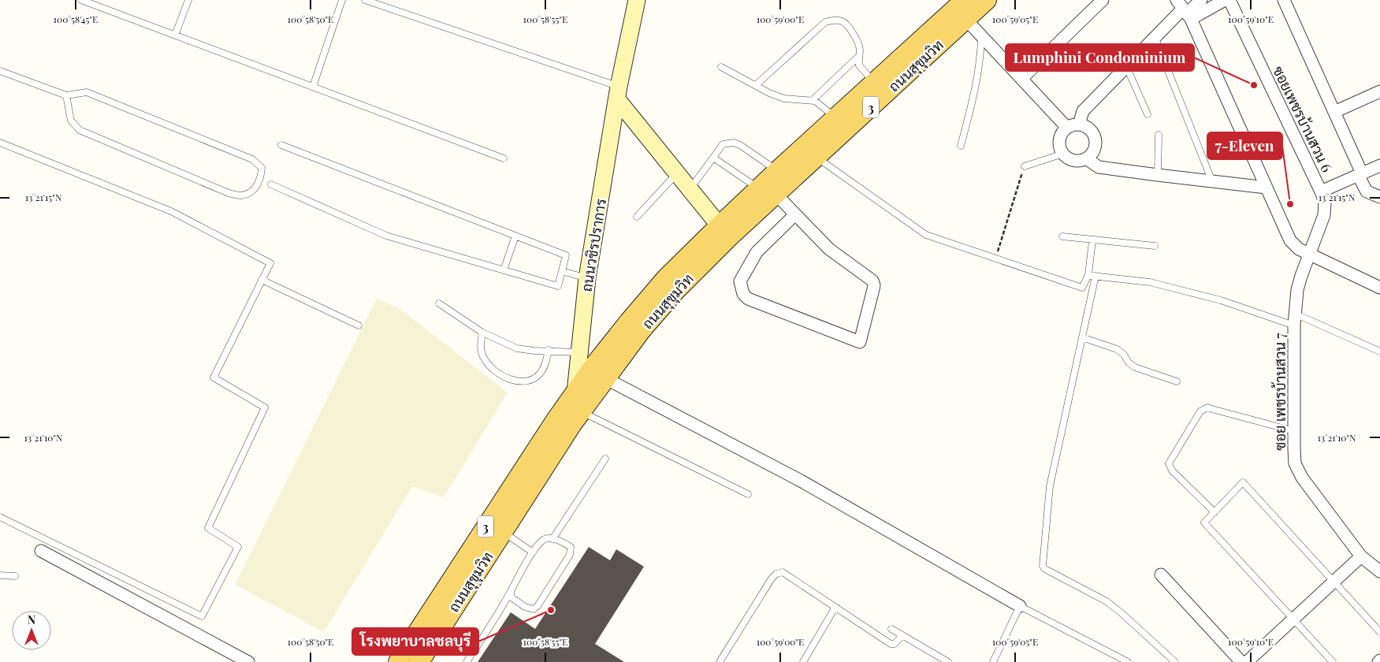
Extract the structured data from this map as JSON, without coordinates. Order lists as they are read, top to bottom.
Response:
{
  "streets": {
    "main road": ["ถนนสุขุมวิท", "3"],
    "street": ["ซอยเพชรบ้านสวน 6", "ถนนวชิรปราการ", "ซอย เพชรบ้านสวน 7"]
  },
  "crossings": [
    ["ถนนสุขุมวิท", "ถนนวชิรปราการ"],
    ["ซอยเพชรบ้านสวน 6", "ซอย เพชรบ้านสวน 7"]
  ],
  "places": ["Lumphini Condominium", "7-Eleven", "โรงพยาบาลชลบุรี"],
  "north": "top",
  "coordinates": [
    "100°58'45\"E",
    "100°58'50\"E",
    "100°58'55\"E",
    "100°59'00\"E",
    "100°59'05\"E",
    "100°59'10\"E",
    "13°21'15\"N",
    "13°21'10\"N"
  ]
}
